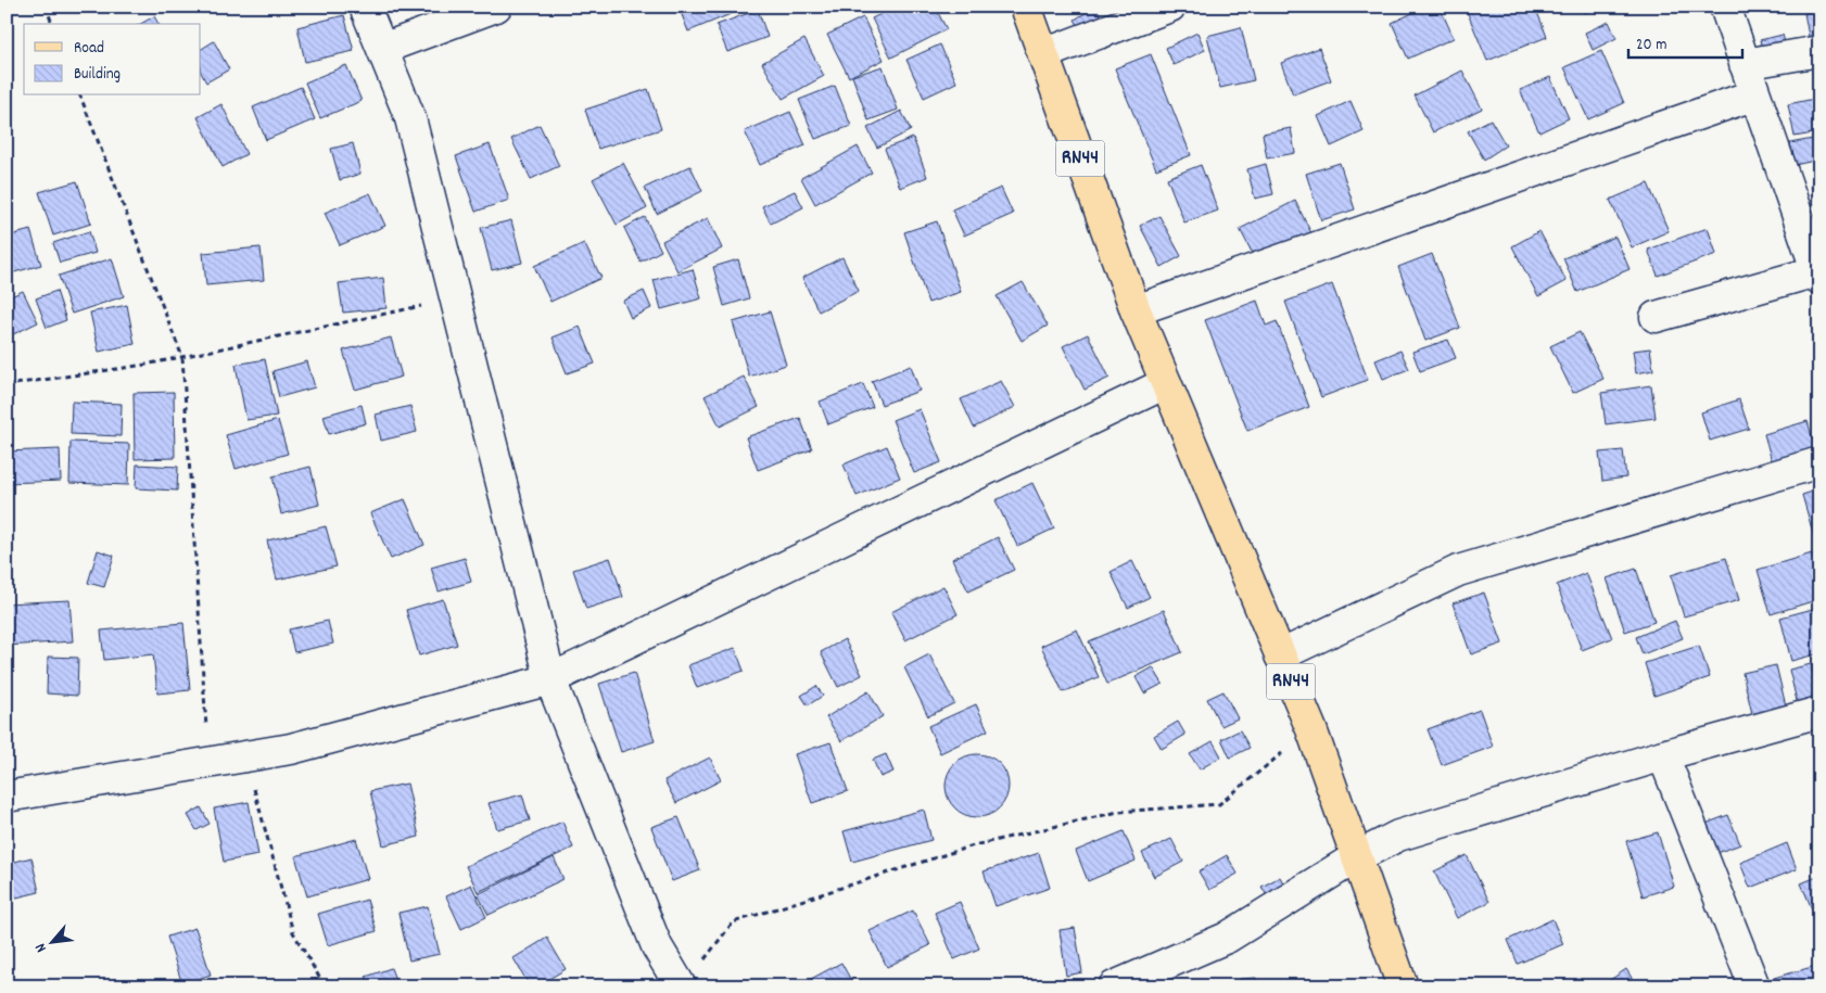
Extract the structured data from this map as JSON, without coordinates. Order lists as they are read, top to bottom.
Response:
{
  "streets": {
    "main road": ["RN44"]
  },
  "legend": ["Road", "Building"],
  "scale_bar": "20 m",
  "north": "bottom left"
}
